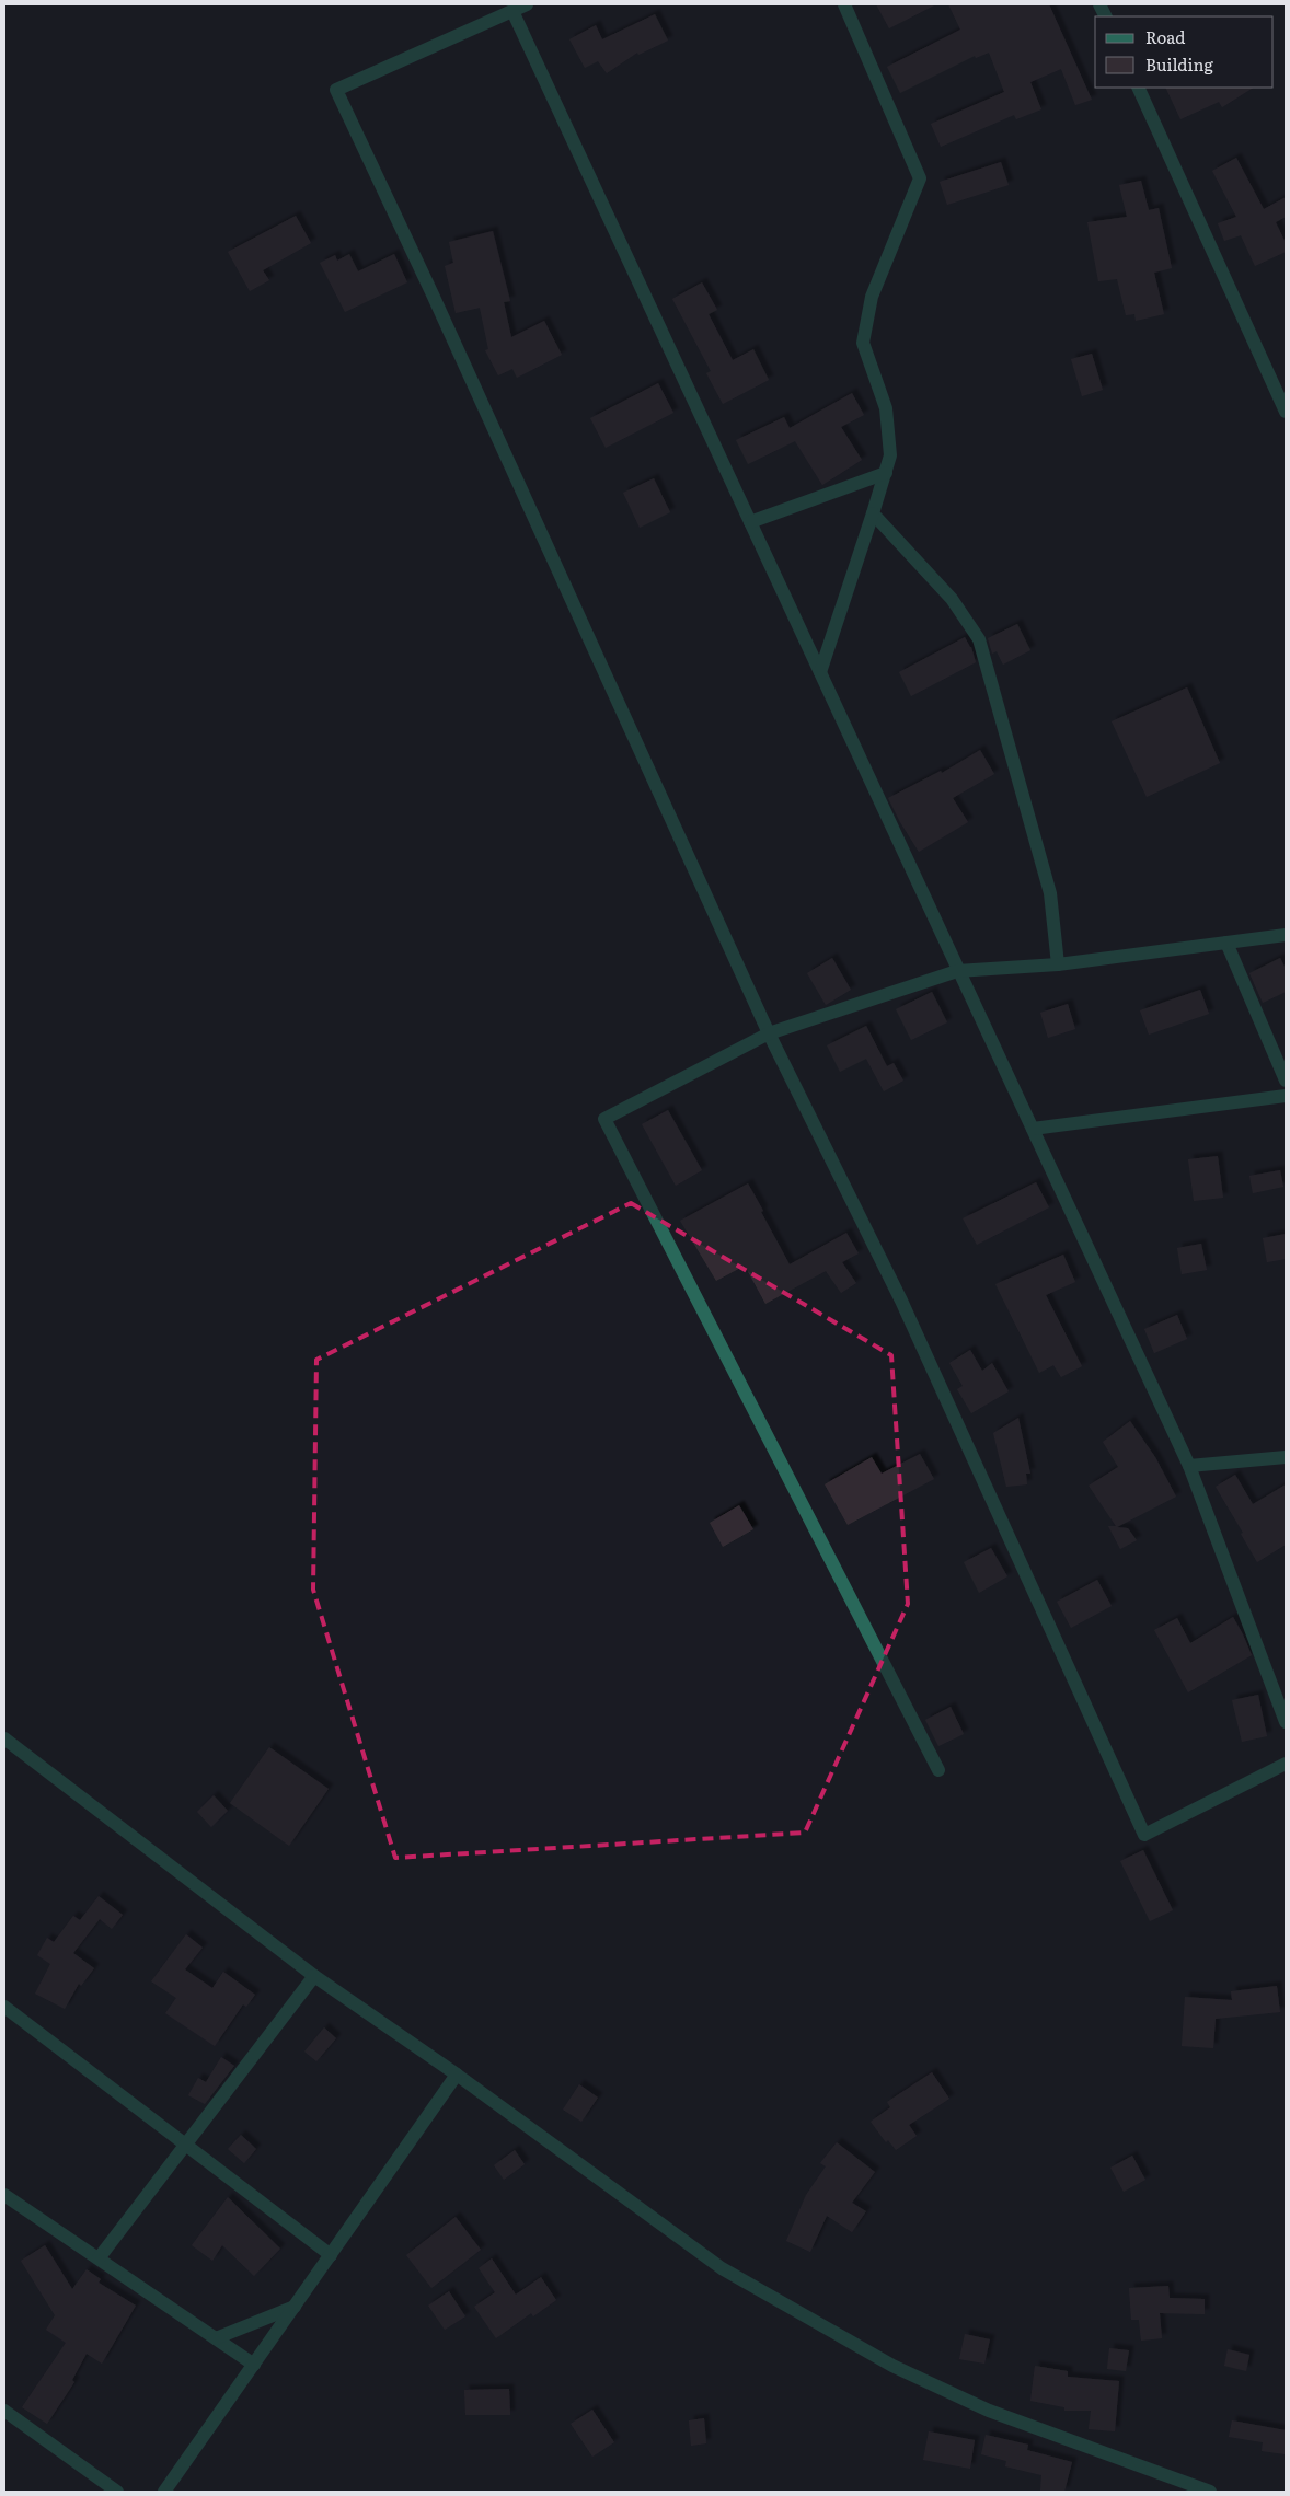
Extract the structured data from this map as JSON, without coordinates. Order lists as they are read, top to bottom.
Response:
{
  "legend": ["Road", "Building"]
}
